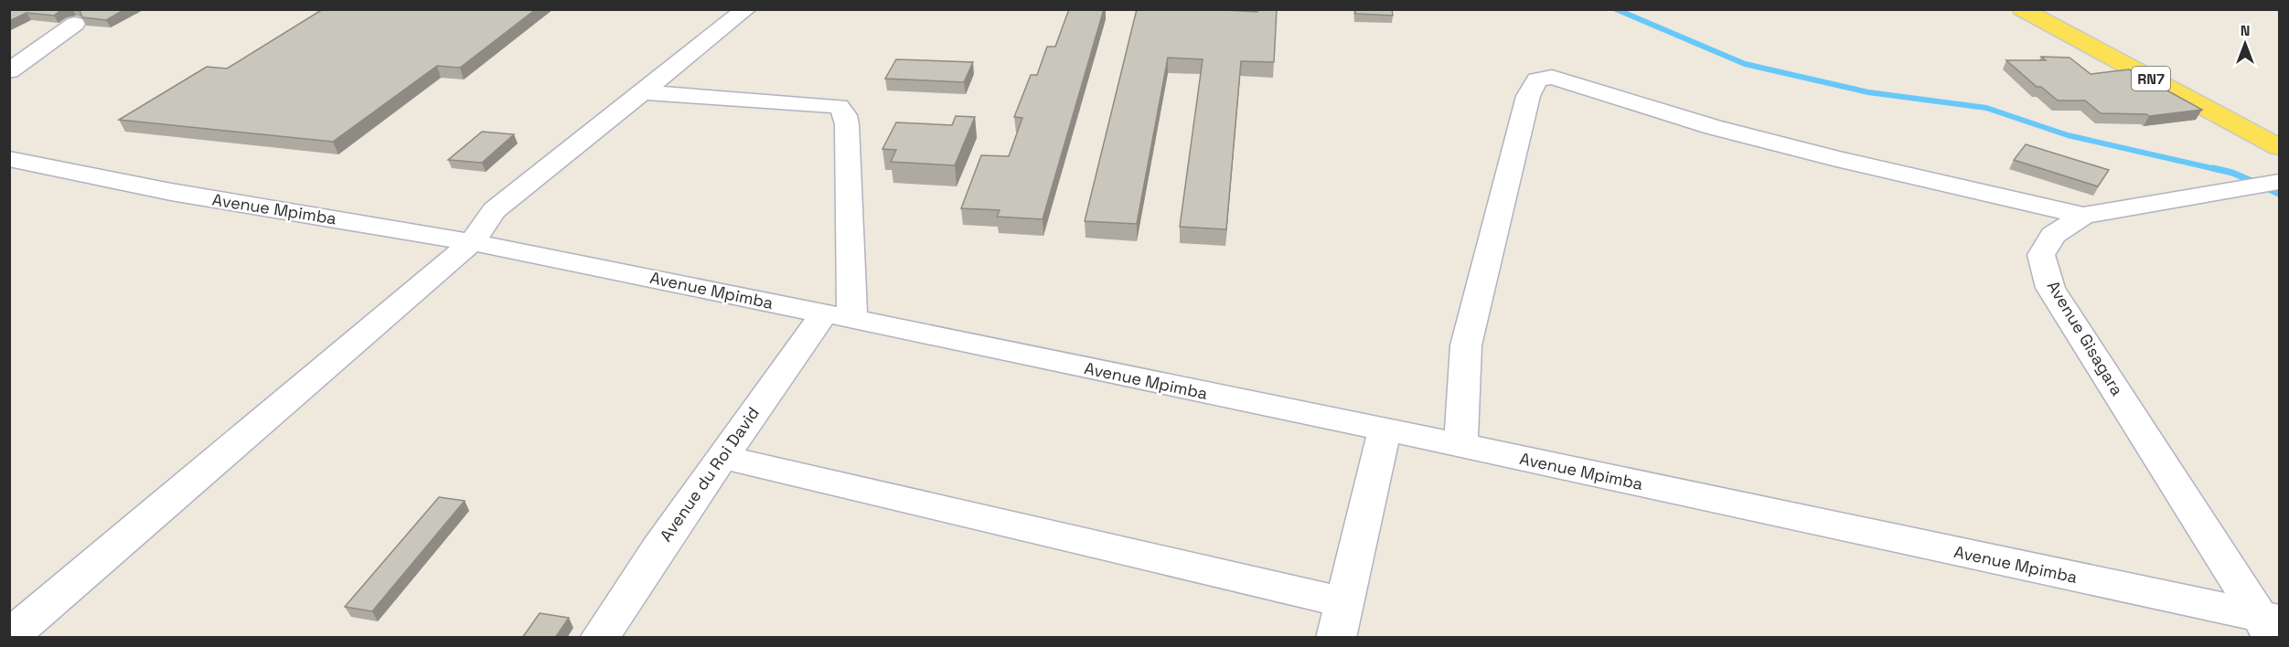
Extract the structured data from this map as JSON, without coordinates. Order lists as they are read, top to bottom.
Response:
{
  "streets": {
    "main road": ["RN7"],
    "street": ["Avenue Mpimba", "Avenue Gisagara", "Avenue du Roi David"]
  },
  "crossings": [
    ["Avenue Mpimba", "Avenue Gisagara"],
    ["Avenue Mpimba", "Avenue du Roi David"]
  ],
  "north": "top"
}
